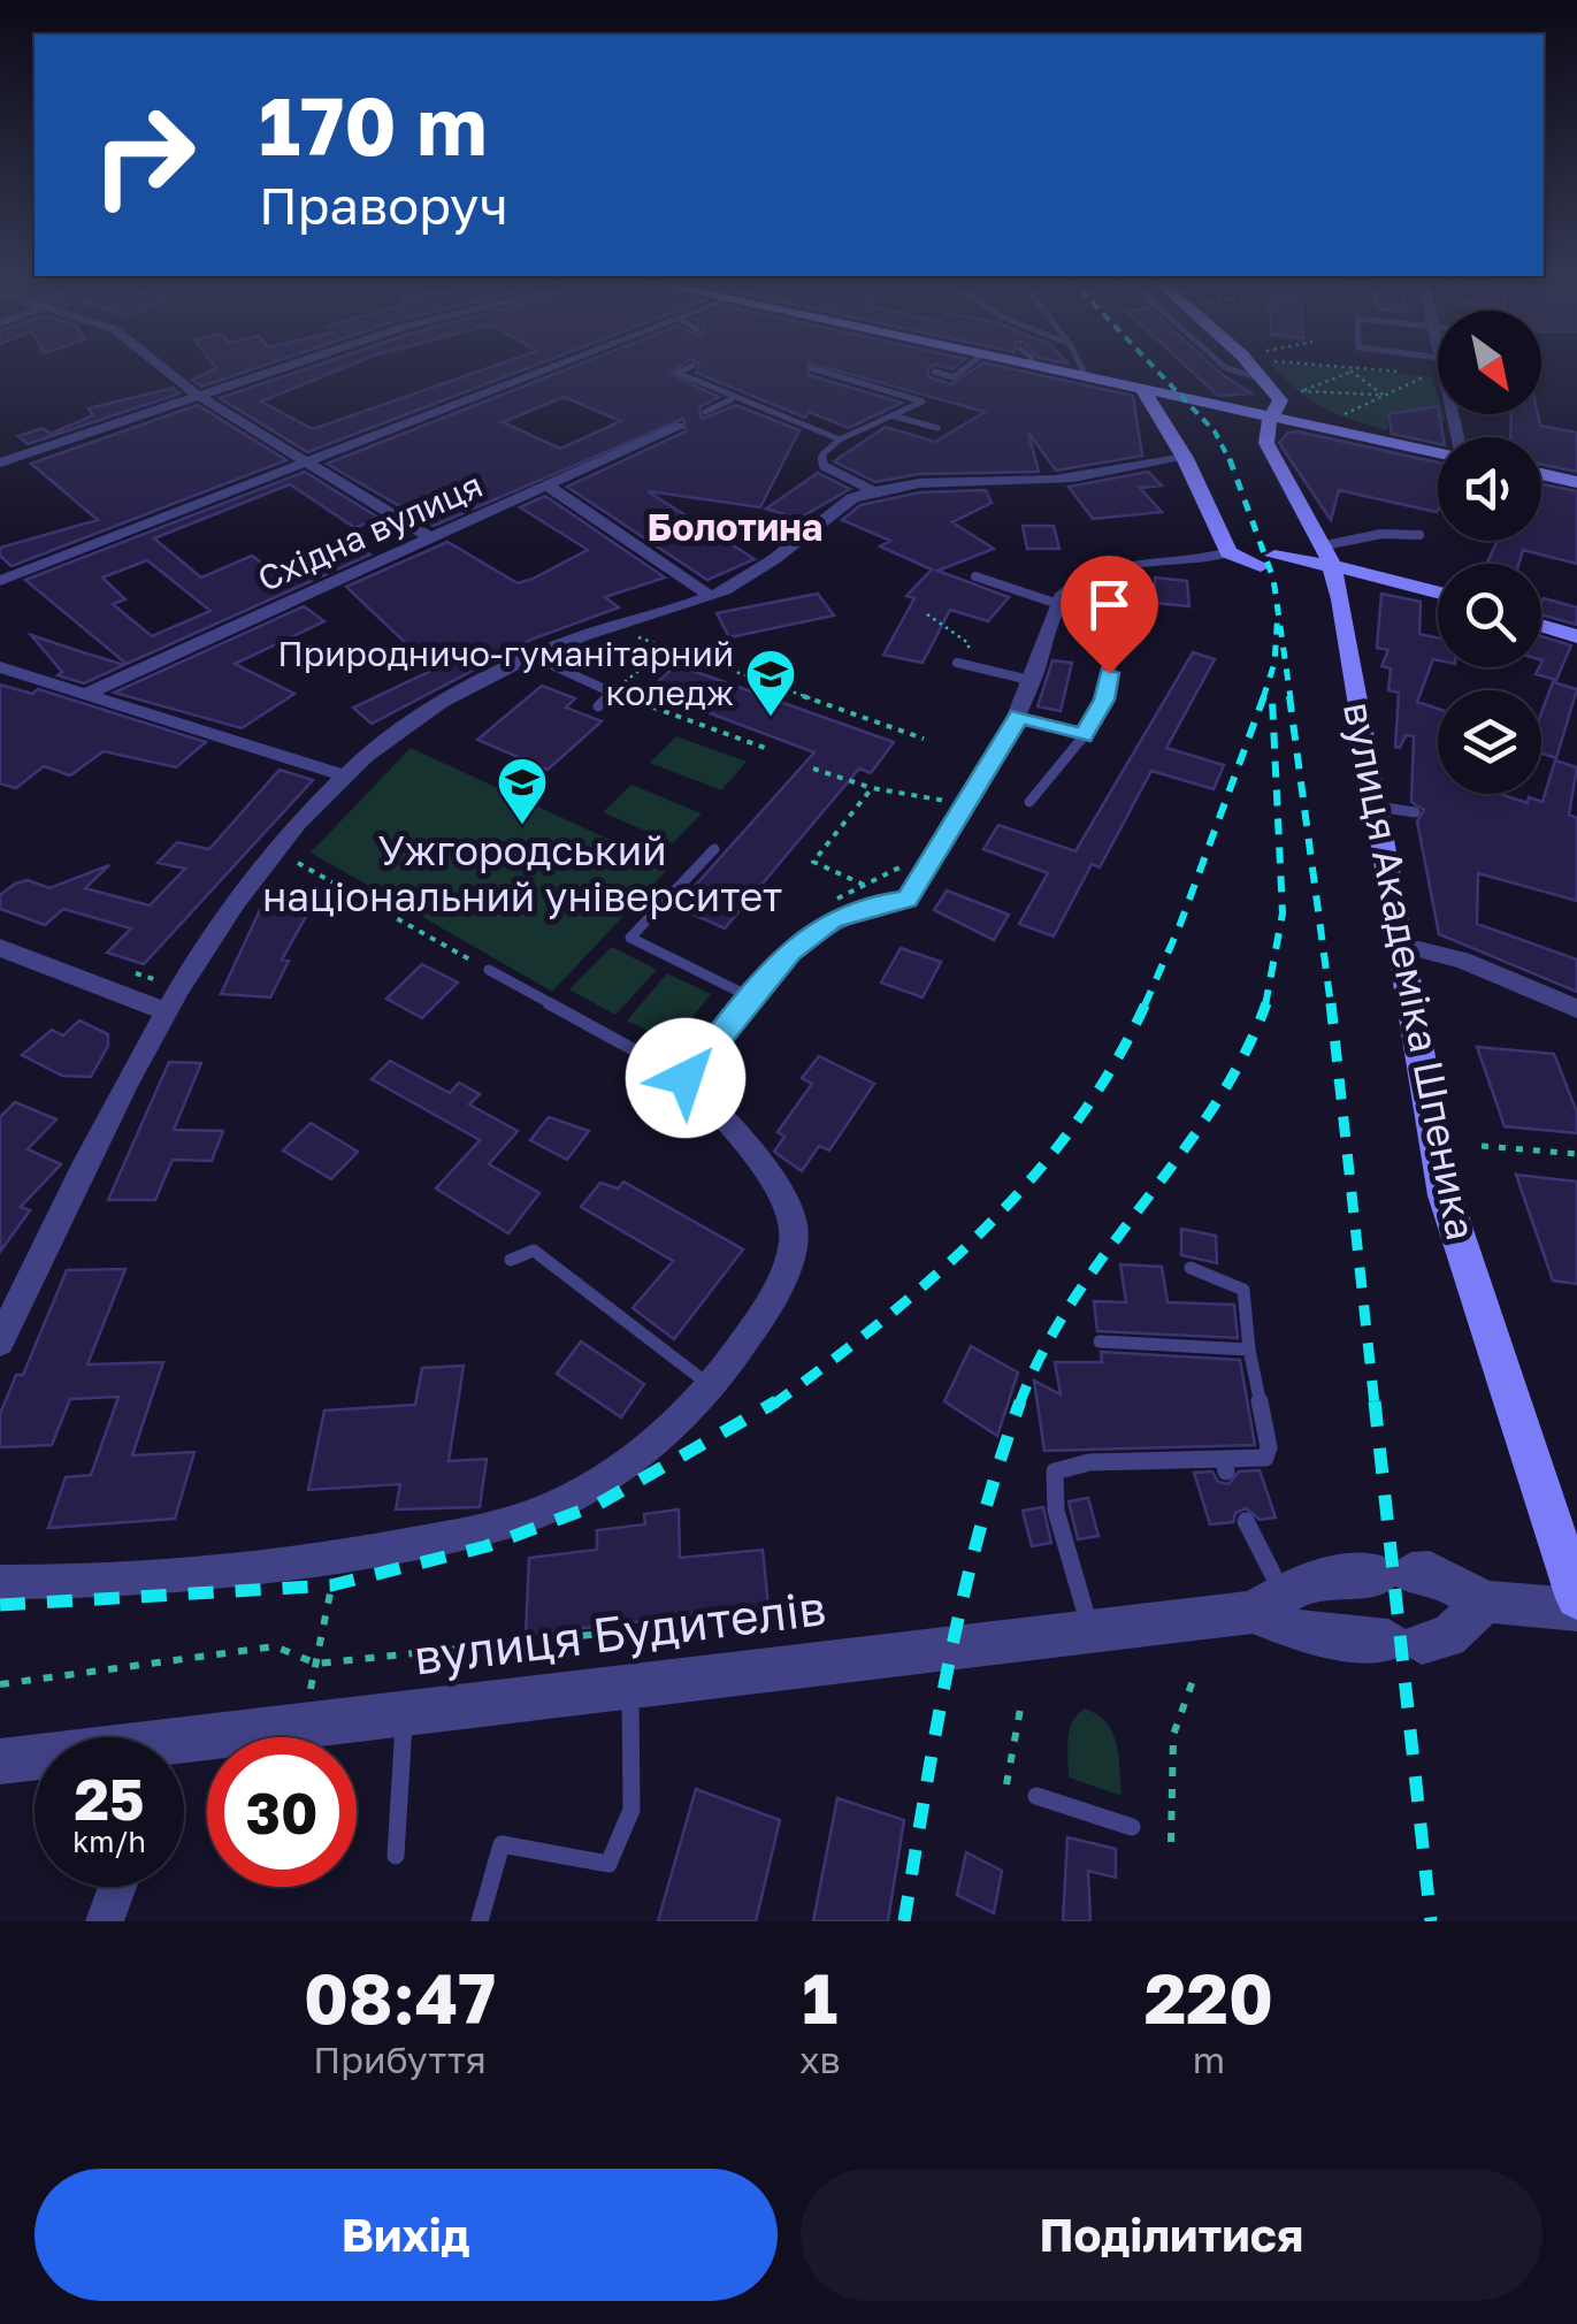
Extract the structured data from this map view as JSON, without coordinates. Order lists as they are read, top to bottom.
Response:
{
  "streets": {
    "main road": ["вулиця Академіка Шпеника"],
    "street": ["Східна вулиця", "вулиця Будителів"]
  },
  "districts": ["Болотина"],
  "places": {
    "school or university": ["Природничо-гуманітарний коледж", "Ужгородський національний університет"]
  },
  "north": "bottom right",
  "page": {
    "turn": ["170 m", "Праворуч"],
    "speed": "25 km/h",
    "limit": "30",
    "eta": [
      "08:47",
      "Прибуття",
      "1",
      "хв",
      "220",
      "m"
    ],
    "buttons": ["Вихід", "Поділитися"]
  }
}
